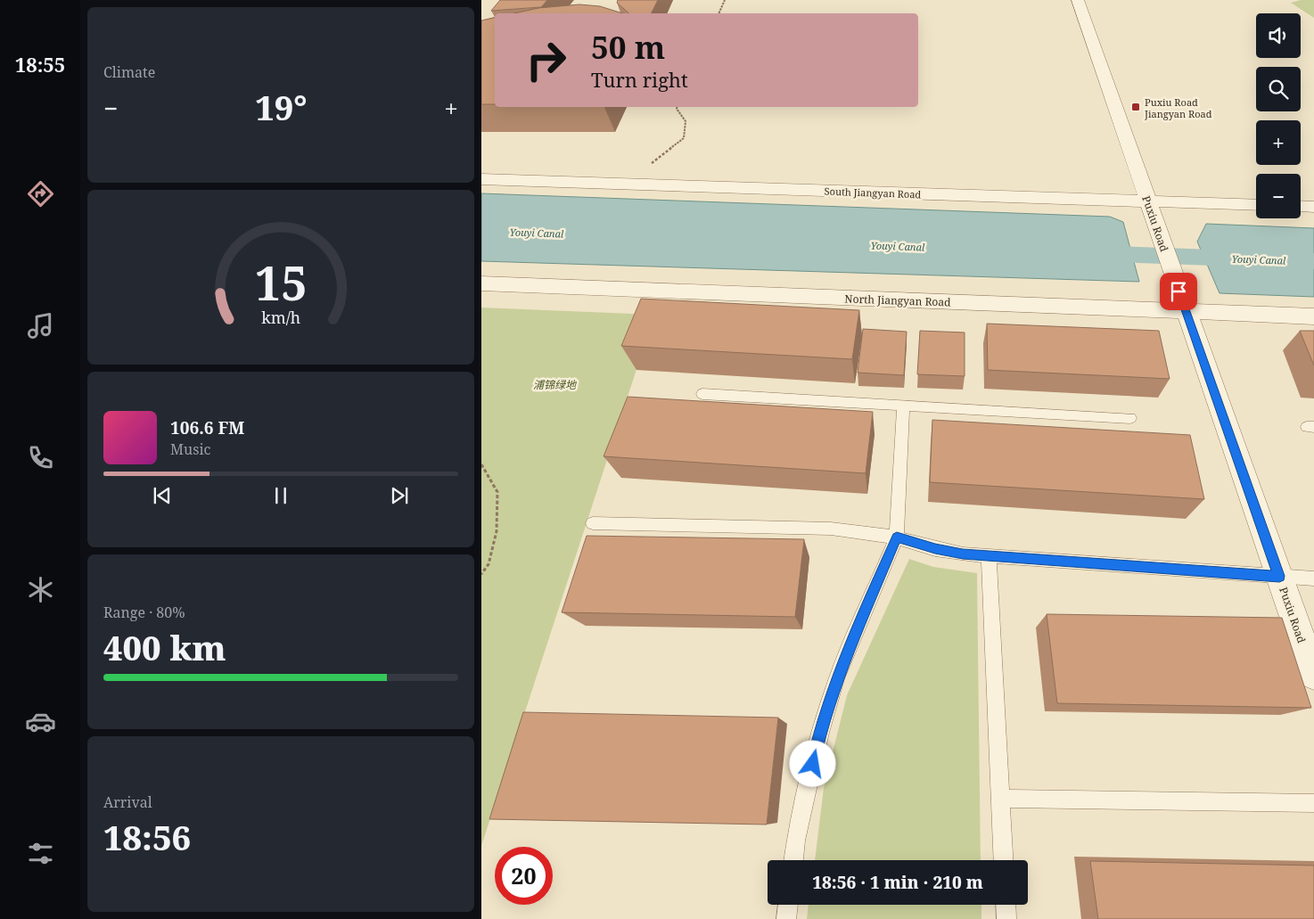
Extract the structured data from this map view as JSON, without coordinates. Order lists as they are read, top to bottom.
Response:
{
  "streets": {
    "street": ["South Jiangyan Road", "Puxiu Road", "North Jiangyan Road"]
  },
  "crossings": [
    ["South Jiangyan Road", "Puxiu Road"],
    ["Puxiu Road", "North Jiangyan Road"]
  ],
  "water": ["Youyi Canal"],
  "parks": ["浦锦绿地"],
  "places": {
    "transit": ["Puxiu Road Jiangyan Road"]
  },
  "page": {
    "tabs": "18:55",
    "tile": [
      "Climate",
      ["Range · 80%", "400 km"],
      ["Arrival", "18:56"]
    ],
    "map_buttons": ["+", "−"],
    "turn": ["50 m", "Turn right"],
    "heat": ["−", "19°", "+"],
    "song": ["106.6 FM", "Music"],
    "limit": "20",
    "trip": "18:56 · 1 min · 210 m",
    "gauge": ["15", "km/h"]
  }
}
